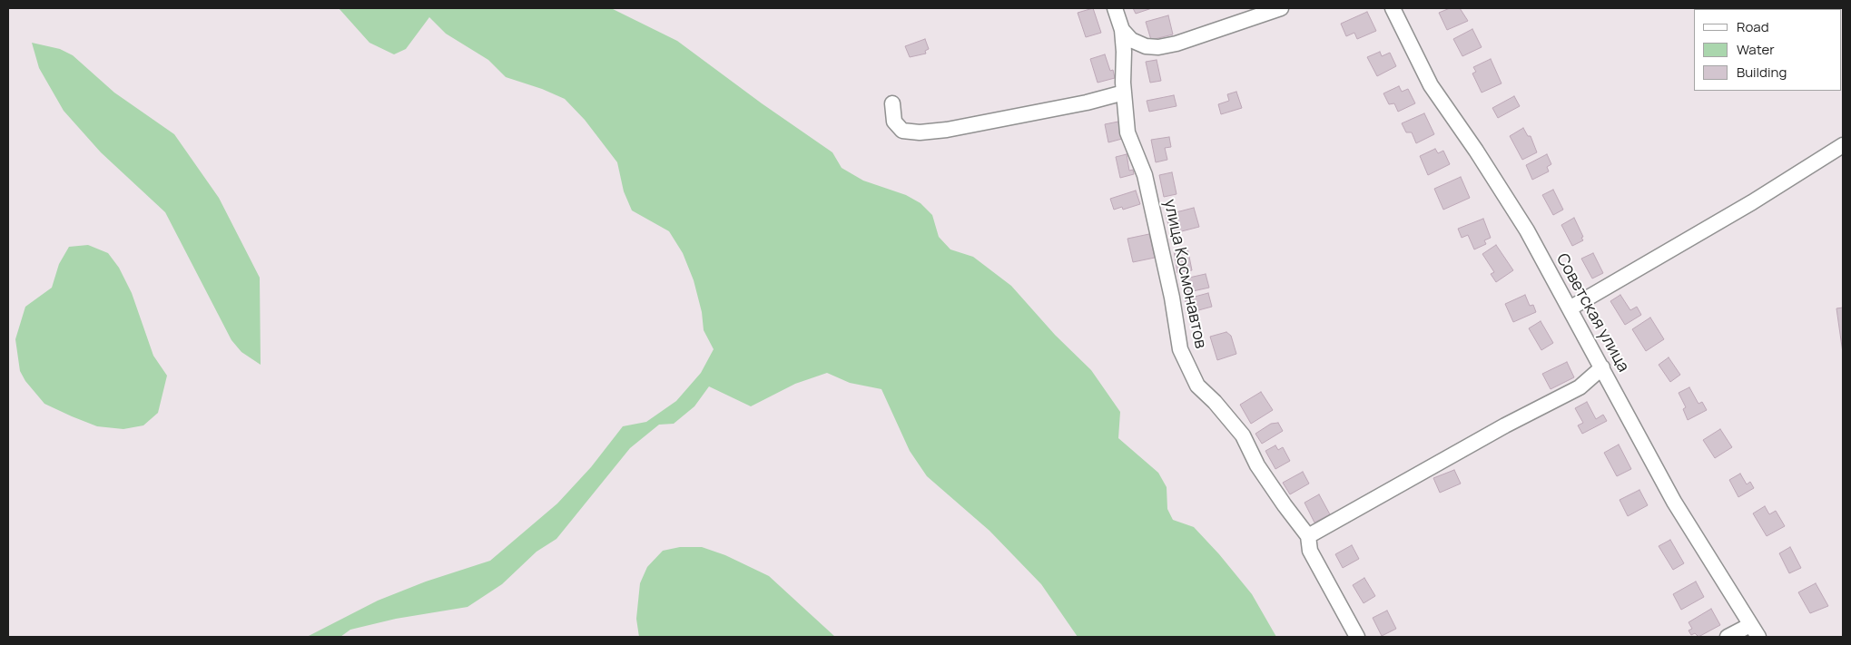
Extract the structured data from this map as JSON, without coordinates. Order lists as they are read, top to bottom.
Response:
{
  "streets": {
    "street": ["улица Космонавтов", "Советская улица"]
  },
  "legend": ["Road", "Water", "Building"]
}
